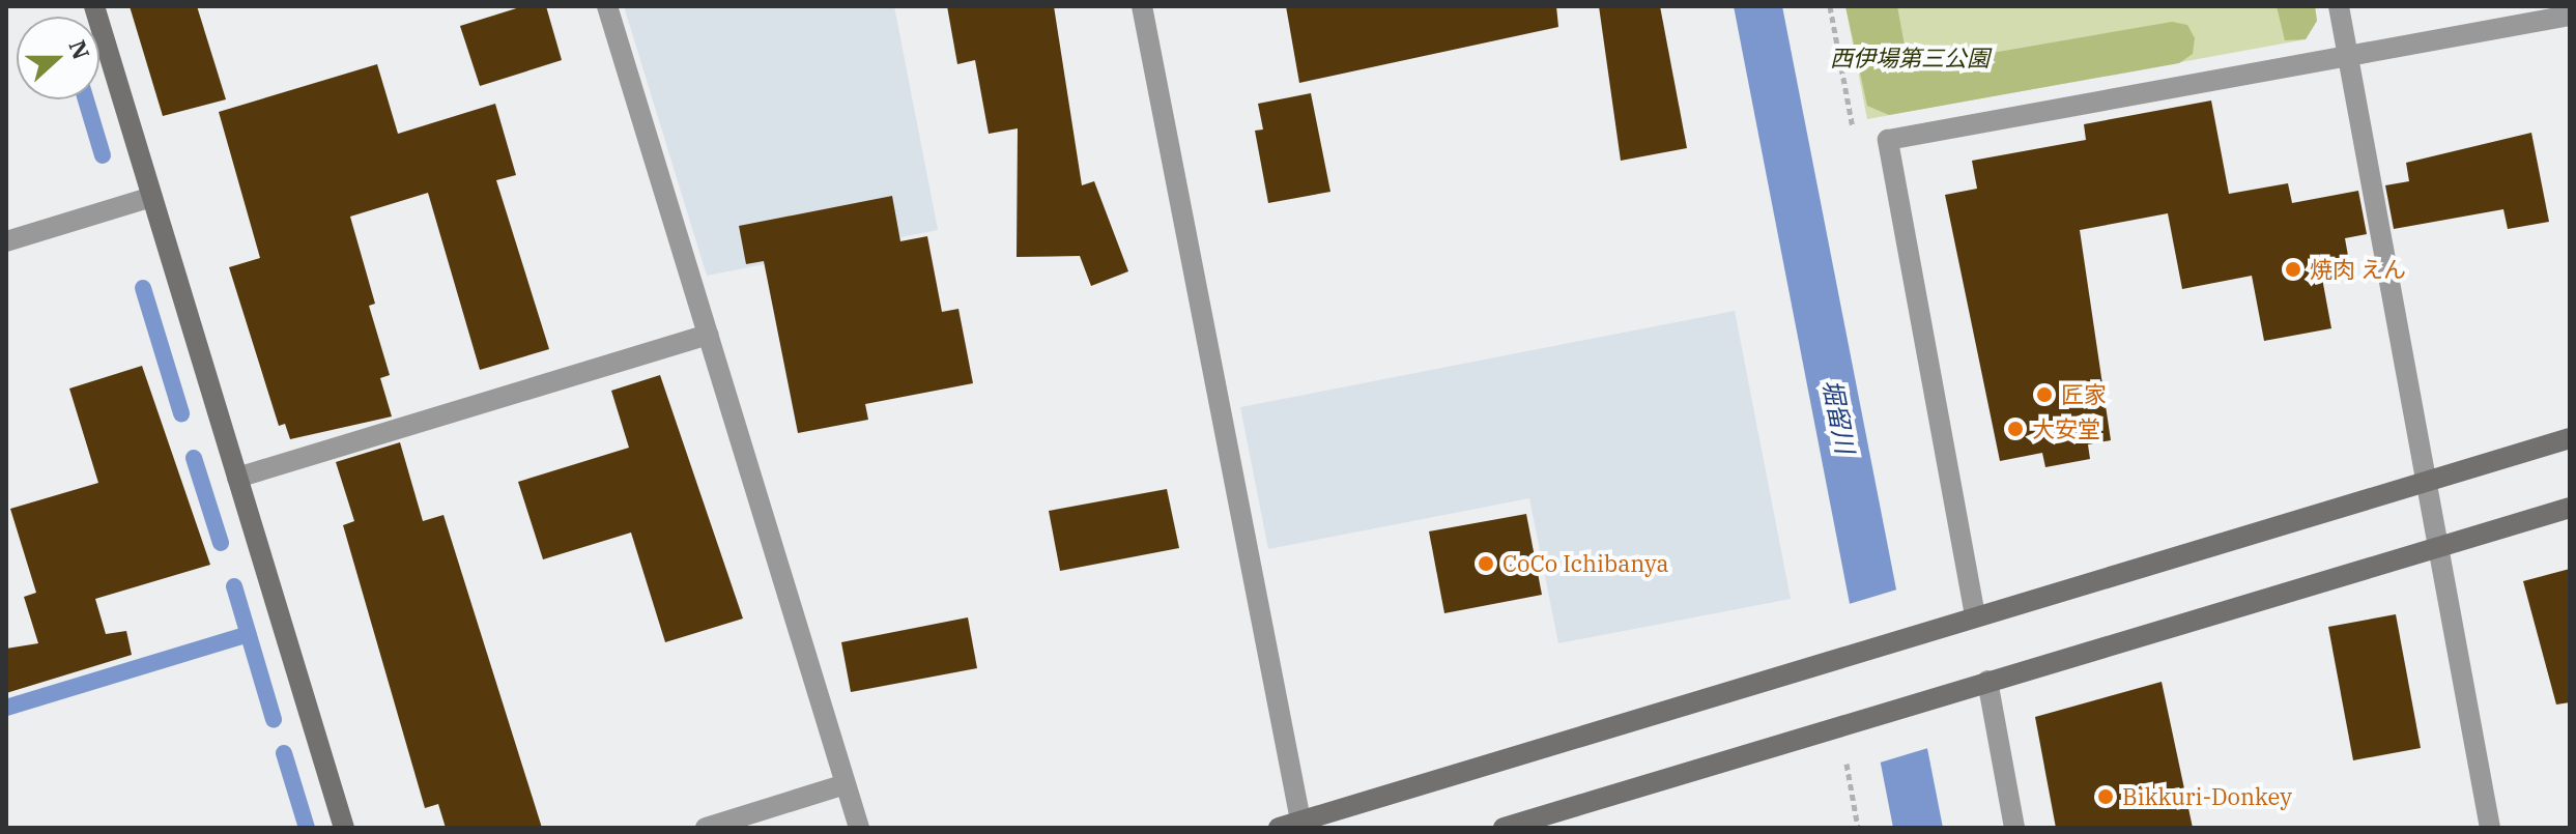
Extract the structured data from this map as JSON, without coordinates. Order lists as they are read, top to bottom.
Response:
{
  "water": ["堀留川"],
  "parks": ["西伊場第三公園"],
  "places": [
    "焼肉 えん",
    "匠家",
    "大安堂",
    "CoCo Ichibanya",
    "Bikkuri-Donkey"
  ],
  "north": "right"
}
